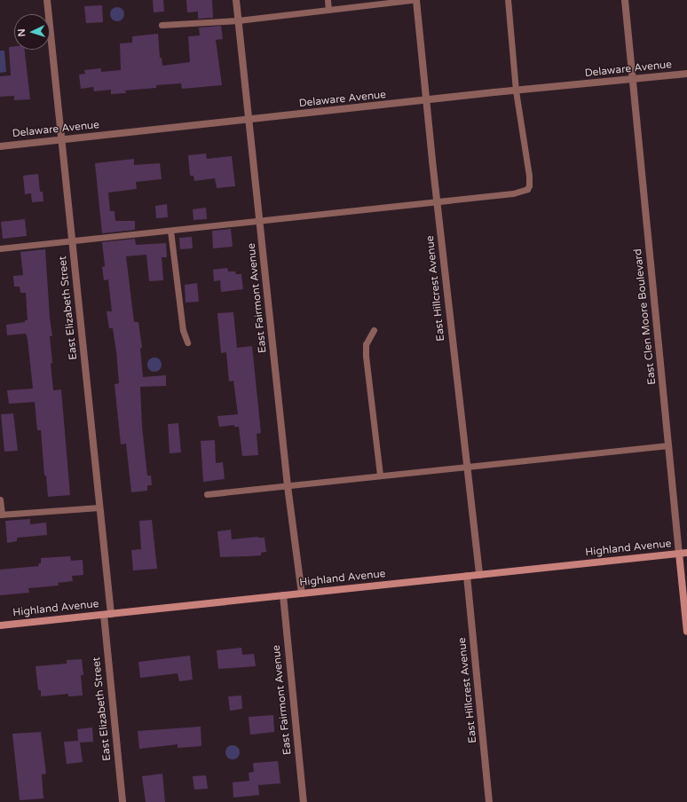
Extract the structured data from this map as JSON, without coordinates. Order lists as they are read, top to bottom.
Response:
{
  "streets": {
    "main road": ["East Clen Moore Boulevard", "Highland Avenue"],
    "street": [
      "Delaware Avenue",
      "East Hillcrest Avenue",
      "East Fairmont Avenue",
      "East Elizabeth Street"
    ]
  },
  "crossings": [
    ["Delaware Avenue", "East Hillcrest Avenue"],
    ["Delaware Avenue", "East Fairmont Avenue"],
    ["Delaware Avenue", "East Elizabeth Street"],
    ["Delaware Avenue", "East Clen Moore Boulevard"],
    ["East Hillcrest Avenue", "Highland Avenue"],
    ["East Fairmont Avenue", "Highland Avenue"],
    ["East Elizabeth Street", "Highland Avenue"],
    ["East Clen Moore Boulevard", "Highland Avenue"]
  ],
  "north": "left"
}
